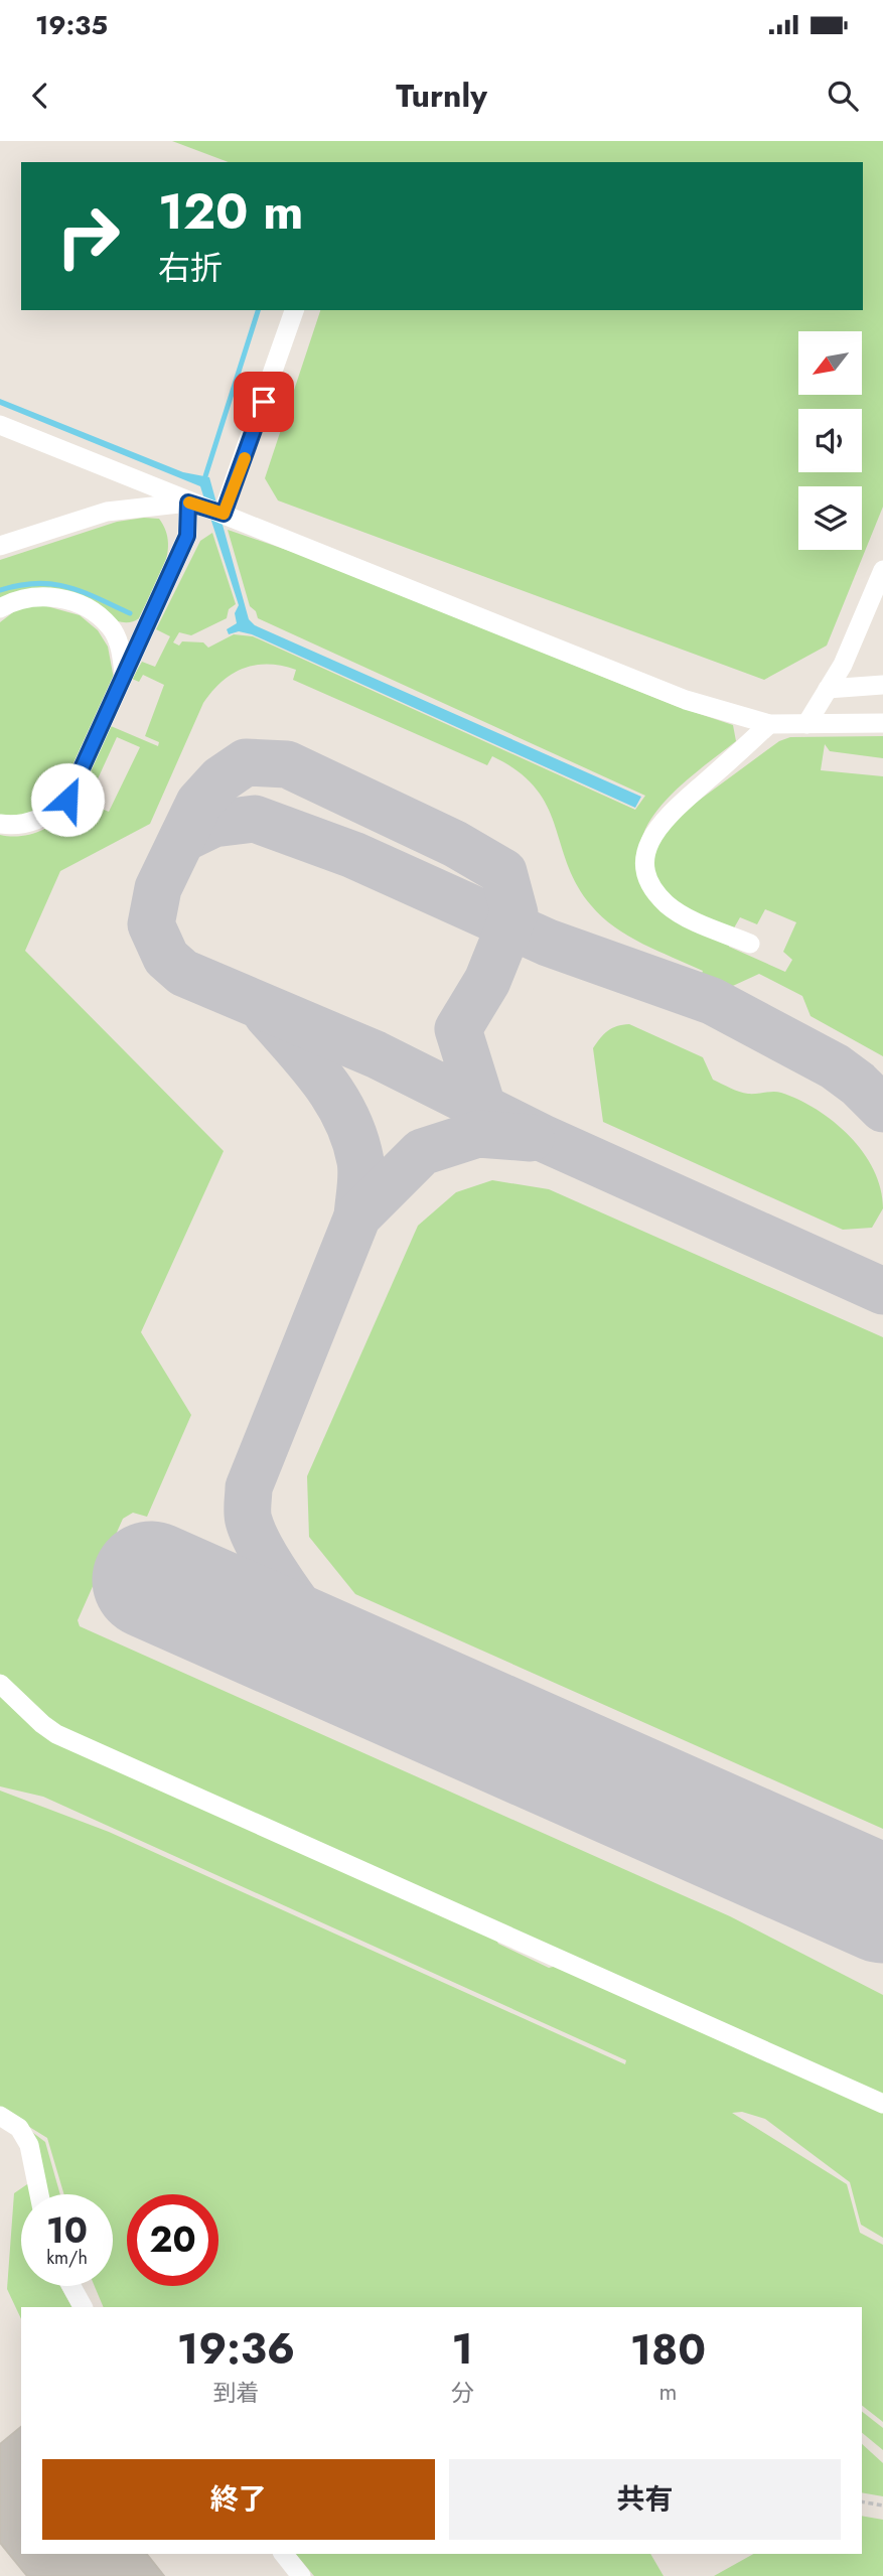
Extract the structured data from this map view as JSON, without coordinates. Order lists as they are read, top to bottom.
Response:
{
  "north": "bottom left",
  "page": {
    "status": "19:35",
    "header": "Turnly",
    "turn": ["120 m", "右折"],
    "speed": "10 km/h",
    "limit": "20",
    "eta": [
      "19:36",
      "到着",
      "1",
      "分",
      "180",
      "m"
    ],
    "buttons": ["終了", "共有"]
  }
}
